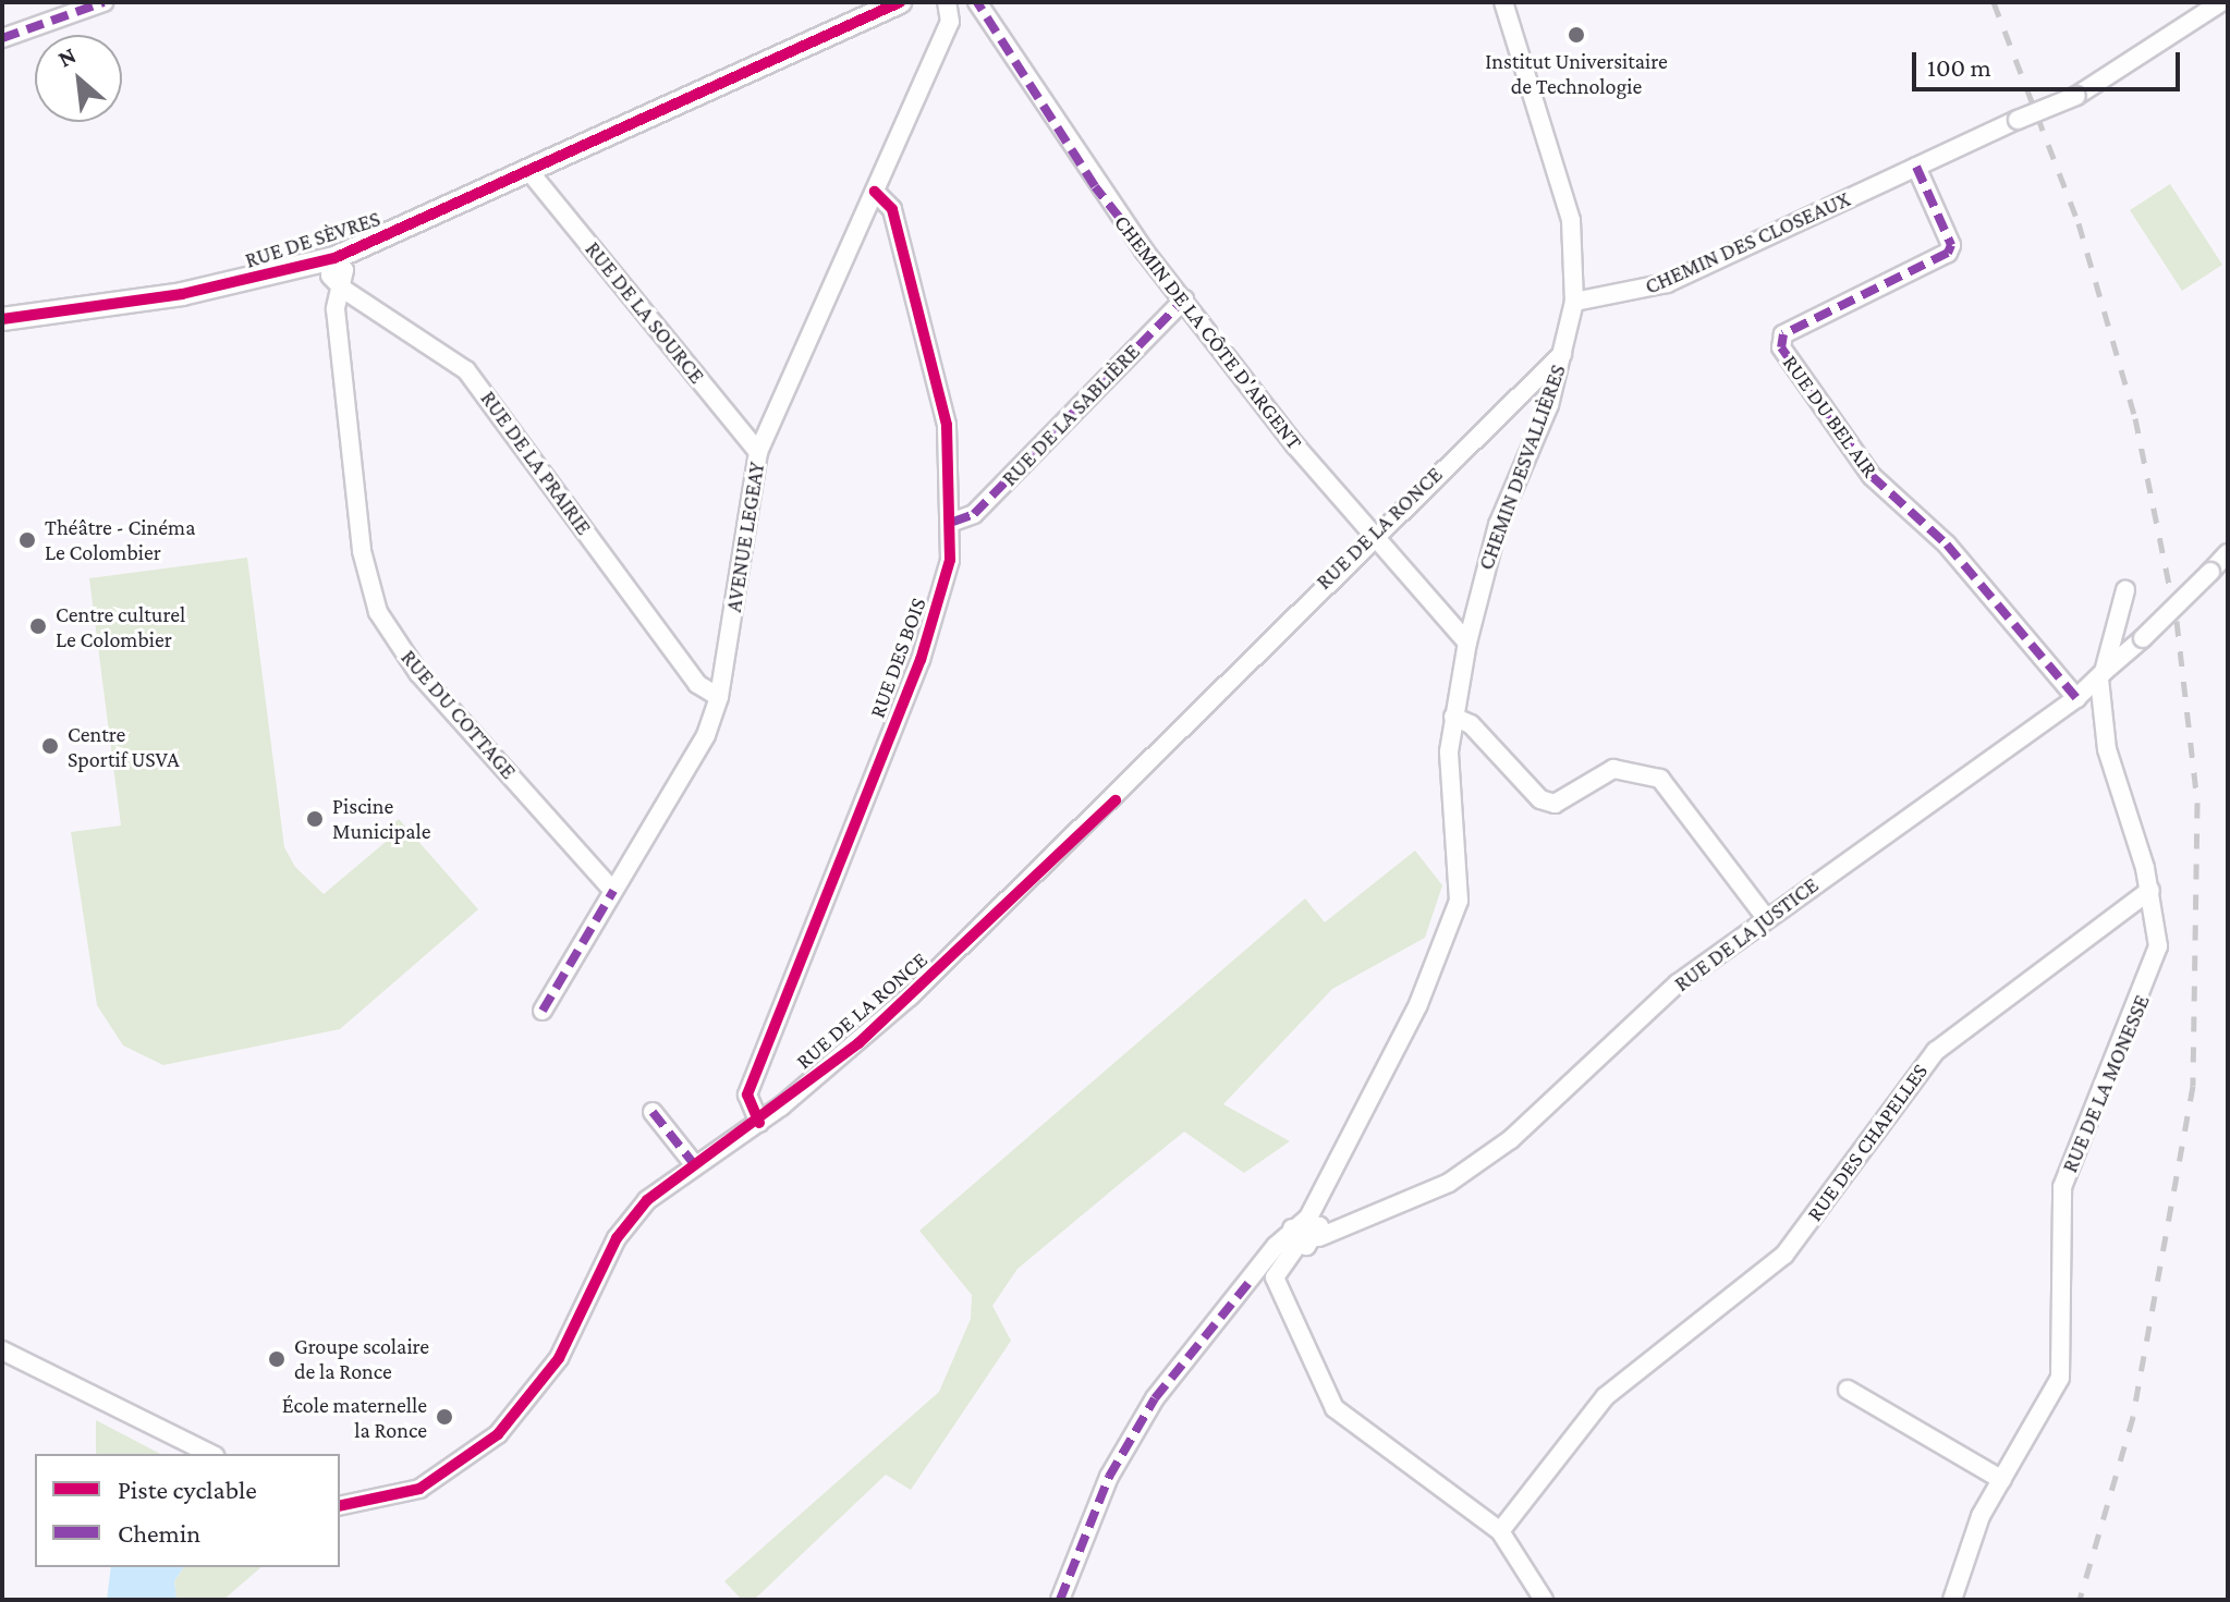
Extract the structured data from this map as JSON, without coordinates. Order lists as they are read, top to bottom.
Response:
{
  "streets": {
    "main road": ["RUE DE SÈVRES"],
    "street": [
      "CHEMIN DES CLOSEAUX",
      "RUE DE LA SOURCE",
      "CHEMIN DE LA CÔTE D'ARGENT",
      "RUE DE LA SABLIÈRE",
      "RUE DU BEL AIR",
      "RUE DE LA PRAIRIE",
      "CHEMIN DESVALLIÈRES",
      "RUE DE LA RONCE",
      "AVENUE LEGEAY",
      "RUE DES BOIS",
      "RUE DU COTTAGE",
      "RUE DE LA JUSTICE",
      "RUE DE LA MONESSE",
      "RUE DES CHAPELLES"
    ]
  },
  "crossings": [
    ["RUE DE SÈVRES", "RUE DE LA SOURCE"],
    ["RUE DE SÈVRES", "RUE DU COTTAGE"],
    ["CHEMIN DES CLOSEAUX", "RUE DU BEL AIR"],
    ["CHEMIN DES CLOSEAUX", "CHEMIN DESVALLIÈRES"],
    ["RUE DE LA SOURCE", "AVENUE LEGEAY"],
    ["CHEMIN DE LA CÔTE D'ARGENT", "RUE DE LA SABLIÈRE"],
    ["CHEMIN DE LA CÔTE D'ARGENT", "CHEMIN DESVALLIÈRES"],
    ["CHEMIN DE LA CÔTE D'ARGENT", "RUE DE LA RONCE"],
    ["RUE DE LA SABLIÈRE", "RUE DES BOIS"],
    ["RUE DU BEL AIR", "RUE DE LA JUSTICE"],
    ["RUE DE LA PRAIRIE", "AVENUE LEGEAY"],
    ["RUE DE LA PRAIRIE", "RUE DU COTTAGE"],
    ["CHEMIN DESVALLIÈRES", "RUE DE LA RONCE"],
    ["RUE DE LA RONCE", "RUE DES BOIS"],
    ["AVENUE LEGEAY", "RUE DES BOIS"],
    ["AVENUE LEGEAY", "RUE DU COTTAGE"],
    ["RUE DE LA JUSTICE", "RUE DE LA MONESSE"],
    ["RUE DE LA MONESSE", "RUE DES CHAPELLES"]
  ],
  "places": [
    "Institut Universitaire de Technologie",
    "Théâtre - Cinéma Le Colombier",
    "Centre culturel Le Colombier",
    "Centre Sportif USVA",
    "Piscine Municipale",
    "Groupe scolaire de la Ronce",
    "École maternelle la Ronce"
  ],
  "legend": ["Piste cyclable", "Chemin"],
  "scale_bar": "100 m",
  "north": "top left"
}
